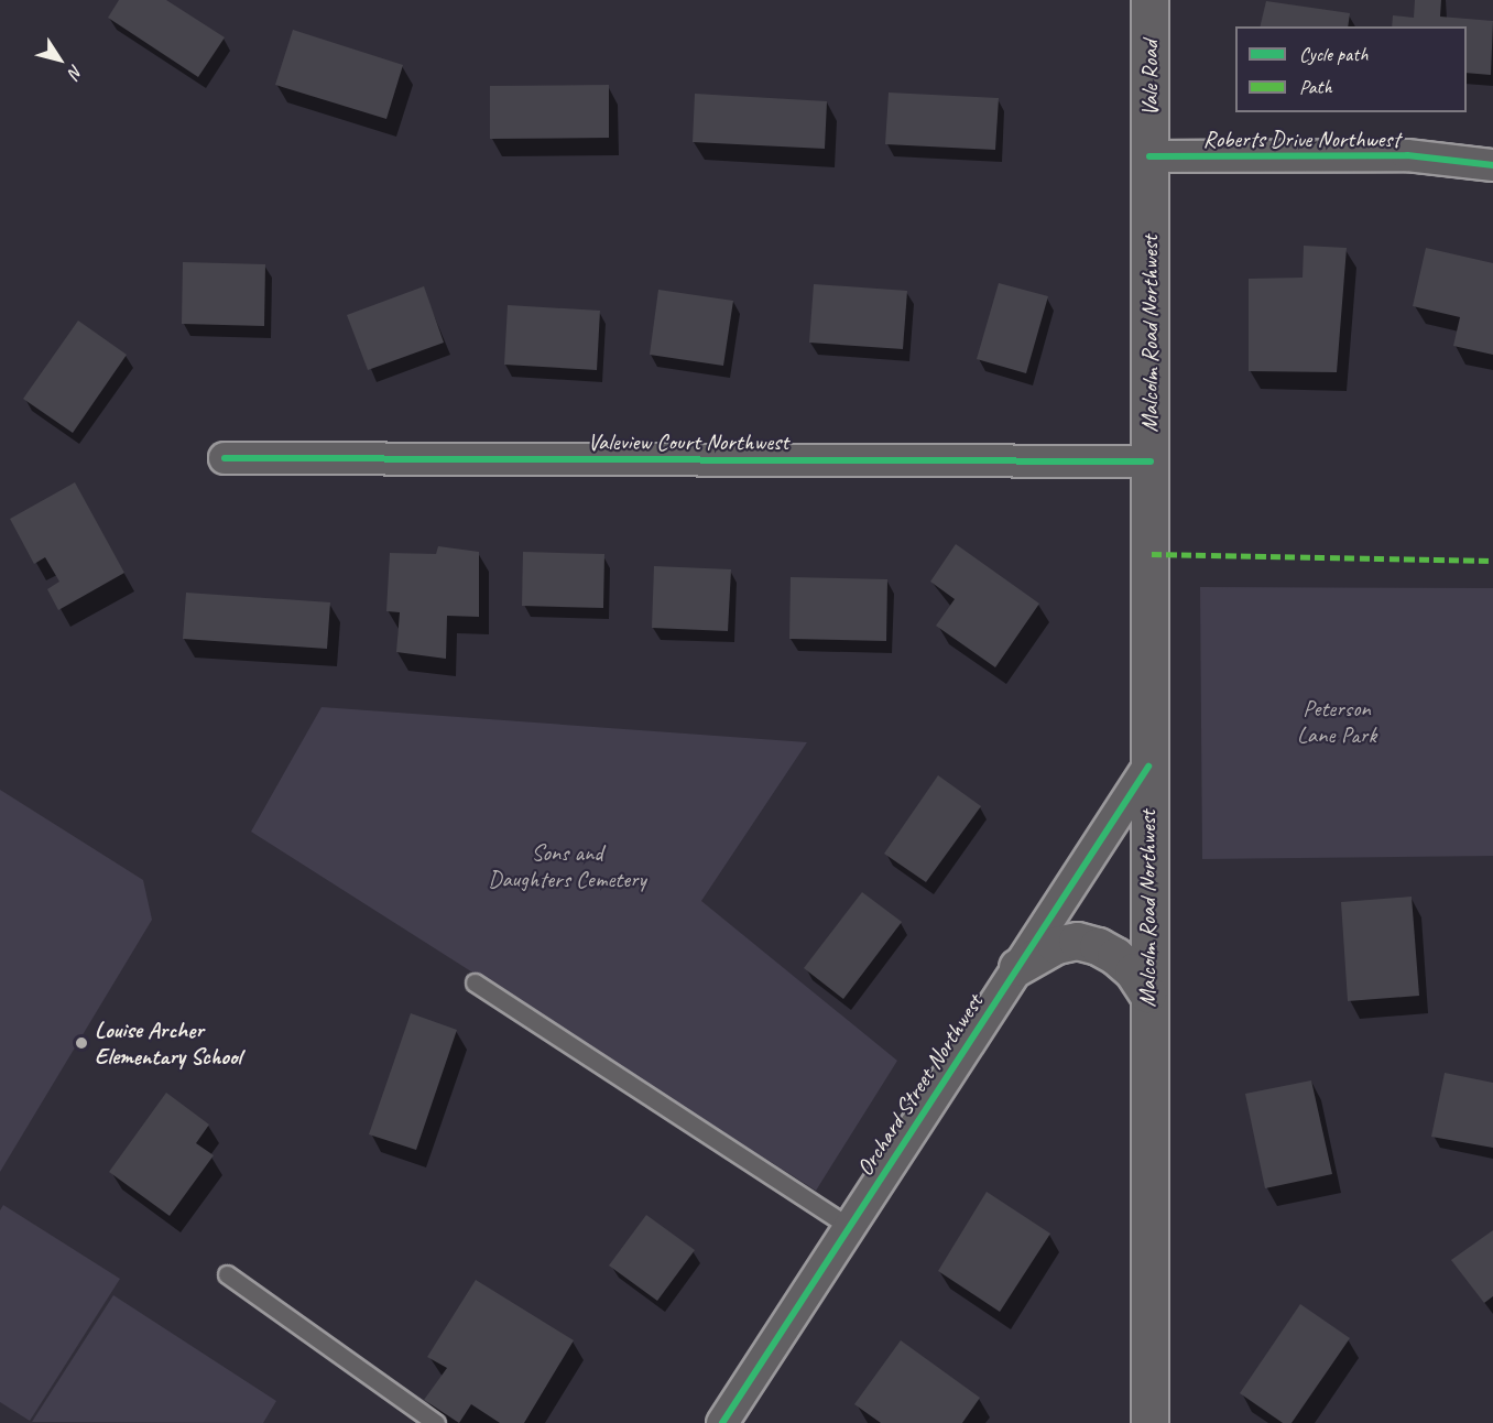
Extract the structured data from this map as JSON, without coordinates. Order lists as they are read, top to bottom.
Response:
{
  "streets": {
    "main road": ["Vale Road", "Malcolm Road Northwest"],
    "street": ["Roberts Drive Northwest", "Valeview Court Northwest", "Orchard Street Northwest"]
  },
  "crossings": [
    ["Vale Road", "Roberts Drive Northwest"],
    ["Vale Road", "Malcolm Road Northwest"],
    ["Roberts Drive Northwest", "Malcolm Road Northwest"],
    ["Malcolm Road Northwest", "Valeview Court Northwest"],
    ["Malcolm Road Northwest", "Orchard Street Northwest"]
  ],
  "parks": ["Peterson Lane Park", "Sons and Daughters Cemetery"],
  "places": ["Louise Archer Elementary School"],
  "legend": ["Cycle path", "Path"],
  "north": "bottom right"
}
